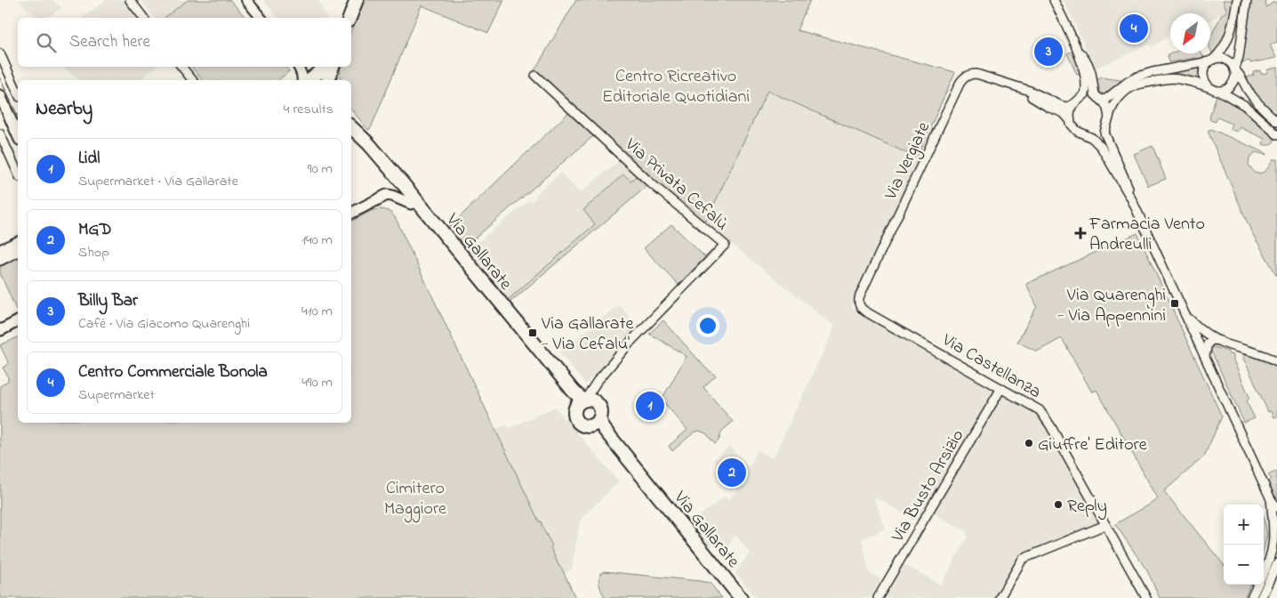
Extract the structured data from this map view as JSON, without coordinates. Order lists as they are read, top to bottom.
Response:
{
  "streets": {
    "main road": ["Via Gallarate"],
    "street": [
      "Via Vergiate",
      "Via Privata Cefalù",
      "Via Castellanza",
      "Via Busto Arsizio"
    ]
  },
  "crossings": [
    ["Via Vergiate", "Via Castellanza"],
    ["Via Privata Cefalù", "Via Gallarate"],
    ["Via Castellanza", "Via Busto Arsizio"]
  ],
  "parks": ["Centro Ricreativo Editoriale Quotidiani", "Cimitero Maggiore"],
  "places": {
    "health": ["Farmacia Vento Andreulli"],
    "transit": ["Via Quarenghi - Via Appennini", "Via Gallarate - Via Cefalu'"],
    "other": ["Giuffre' Editore", "Reply"]
  },
  "north": "bottom left",
  "page": {
    "pins": [
      "4",
      "3",
      "1",
      "2"
    ],
    "search": "Search here",
    "heading": ["Nearby", "4 results"],
    "list": [
      {
        "mark": "1",
        "name": "Lidl",
        "note": "Supermarket · Via Gallarate",
        "value": "90 m"
      },
      {
        "mark": "2",
        "name": "MGD",
        "note": "Shop",
        "value": "140 m"
      },
      {
        "mark": "3",
        "name": "Billy Bar",
        "note": "Café · Via Giacomo Quarenghi",
        "value": "410 m"
      },
      {
        "mark": "4",
        "name": "Centro Commerciale Bonola",
        "note": "Supermarket",
        "value": "490 m"
      }
    ],
    "map_buttons": ["+", "−"]
  }
}
